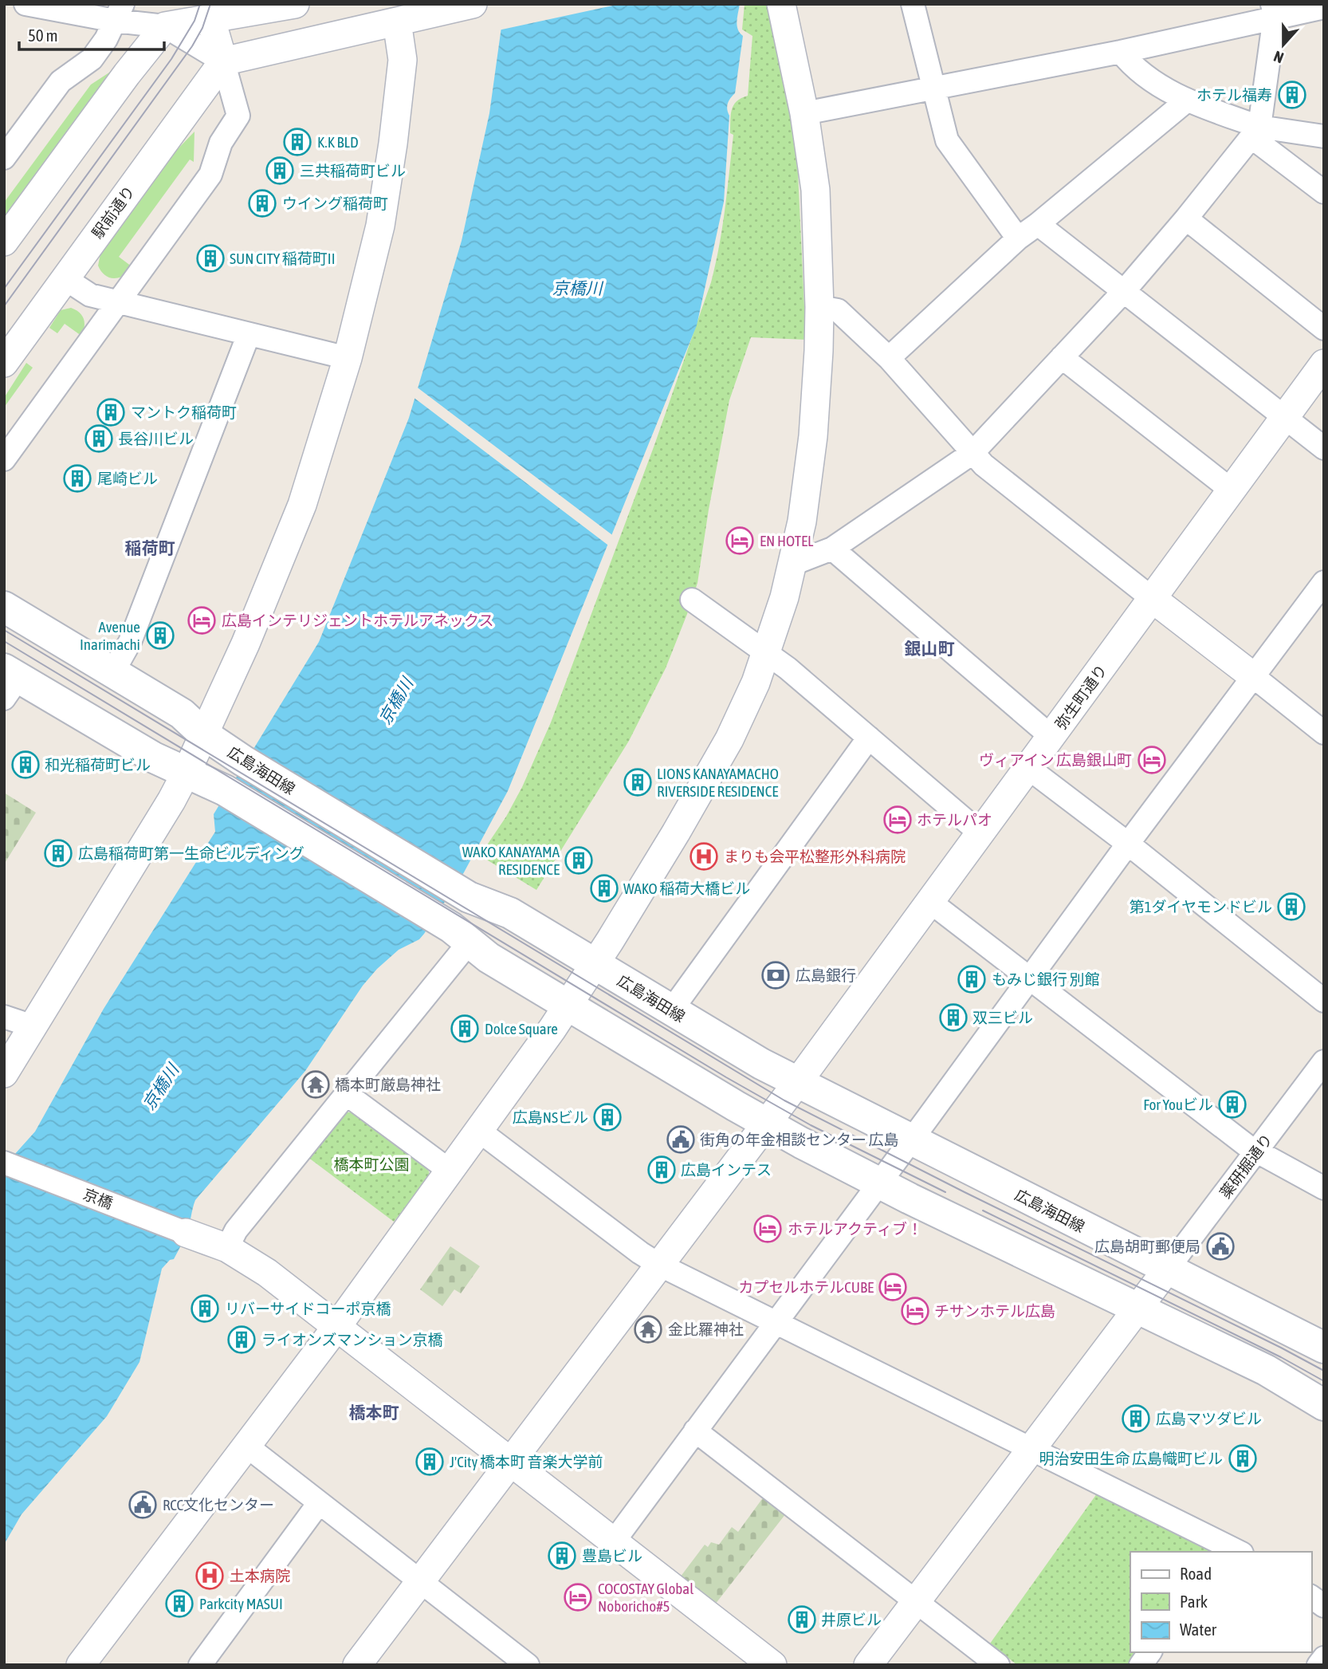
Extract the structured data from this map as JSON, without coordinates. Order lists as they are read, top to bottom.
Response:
{
  "streets": {
    "main road": ["広島海田線"],
    "street": [
      "駅前通り",
      "弥生町通り",
      "薬研掘通り",
      "京橋"
    ]
  },
  "crossings": [
    ["弥生町通り", "広島海田線"],
    ["広島海田線", "薬研掘通り"]
  ],
  "districts": ["稲荷町", "銀山町", "橋本町"],
  "water": ["京橋川"],
  "parks": ["橋本町公園"],
  "places": {
    "building": [
      "ホテル福寿",
      "K.K BLD",
      "三共稲荷町ビル",
      "ウイング稲荷町",
      "SUN CITY 稲荷町II",
      "マントク稲荷町",
      "長谷川ビル",
      "尾崎ビル",
      "Avenue Inarimachi",
      "和光稲荷町ビル",
      "LIONS KANAYAMACHO RIVERSIDE RESIDENCE",
      "広島稲荷町第一生命ビルディング",
      "WAKO KANAYAMA RESIDENCE",
      "WAKO 稲荷大橋ビル",
      "第1ダイヤモンドビル",
      "もみじ銀行 別館",
      "双三ビル",
      "Dolce Square",
      "For Youビル",
      "広島NSビル",
      "広島インテス",
      "リバーサイドコーポ京橋",
      "ライオンズマンション京橋",
      "広島マツダビル",
      "明治安田生命 広島幟町ビル",
      "J'City 橋本町 音楽大学前",
      "豊島ビル",
      "Parkcity MASUI",
      "井原ビル"
    ],
    "hotel": [
      "EN HOTEL",
      "広島インテリジェントホテルアネックス",
      "ヴィアイン 広島銀山町",
      "ホテルパオ",
      "ホテルアクティブ！",
      "カプセルホテルCUBE",
      "チサンホテル広島",
      "COCOSTAY Global Noboricho#5"
    ],
    "hospital": ["まりも会平松整形外科病院", "土本病院"],
    "bank": ["広島銀行"],
    "temple": ["橋本町厳島神社", "金比羅神社"],
    "public building": ["街角の年金相談センター 広島", "広島胡町郵便局", "RCC文化センター"]
  },
  "legend": ["Road", "Park", "Water"],
  "scale_bar": "50 m",
  "north": "bottom"
}
